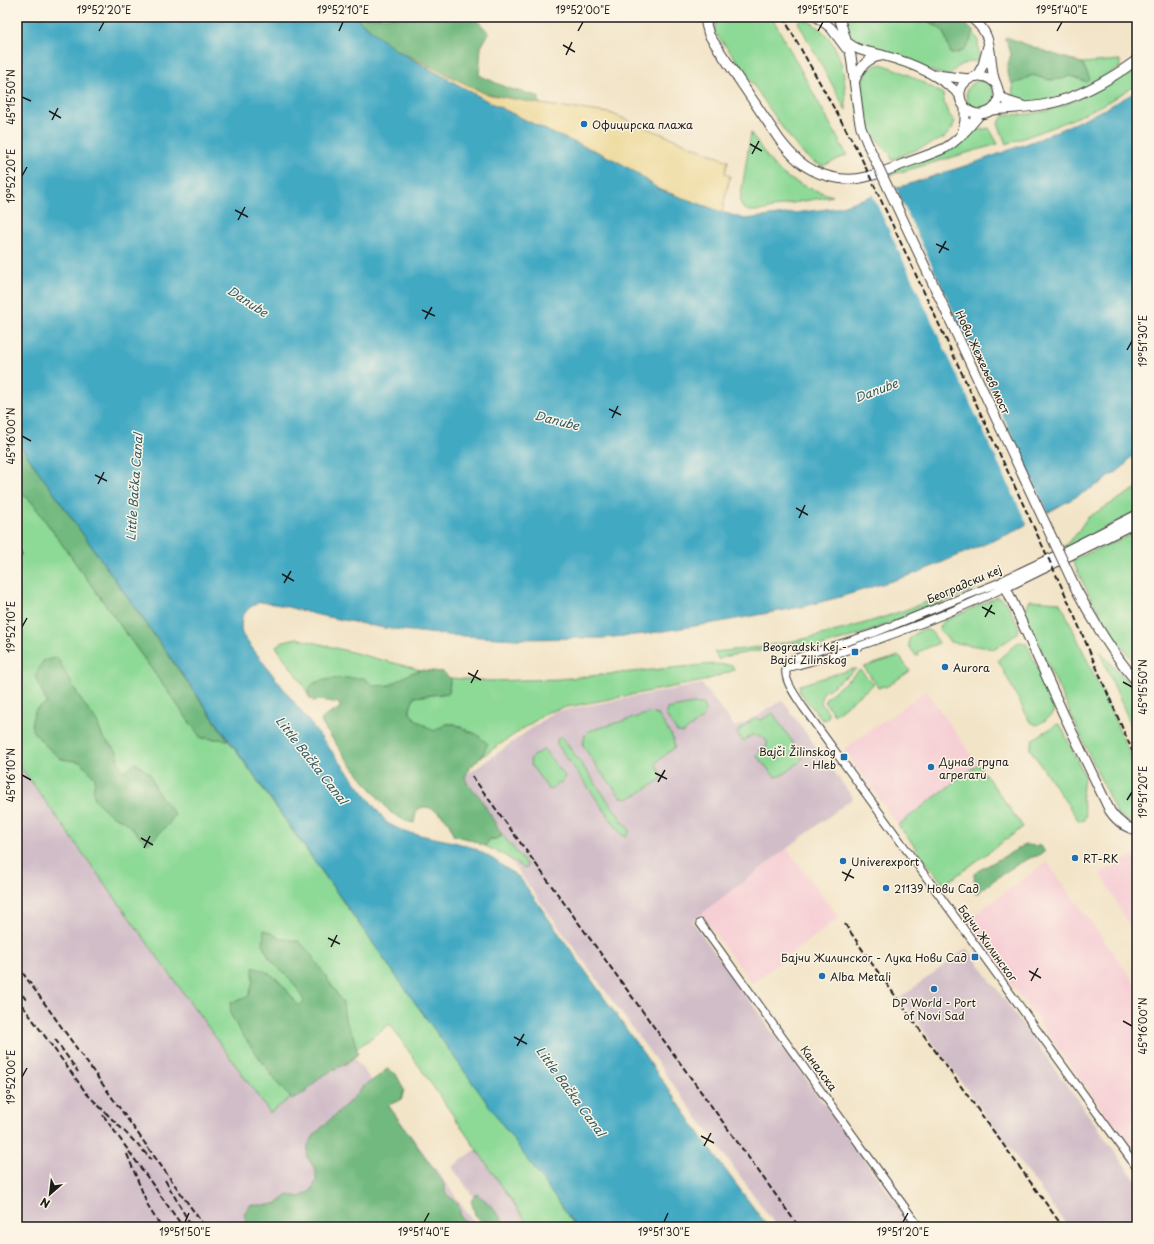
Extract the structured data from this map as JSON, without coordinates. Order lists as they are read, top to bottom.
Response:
{
  "streets": {
    "main road": ["Нови Жежељев мост", "Београдски кеј"],
    "street": ["Бајчи Жилинског", "Каналска"]
  },
  "crossings": [
    ["Београдски кеј", "Бајчи Жилинског"]
  ],
  "water": ["Danube", "Little Bačka Canal"],
  "places": {
    "other": [
      "Официрска плажа",
      "Aurora",
      "Дунав група агрегати",
      "RT-RK",
      "Univerexport",
      "21139 Нови Сад",
      "Alba Metali",
      "DP World - Port of Novi Sad"
    ],
    "transit": ["Beogradski Kej - Bajci Zilinskog", "Bajči Žilinskog - Hleb", "Бајчи Жилинског - Лука Нови Сад"]
  },
  "north": "bottom left",
  "coordinates": [
    "19°52'20\"E",
    "19°52'10\"E",
    "19°52'00\"E",
    "19°51'50\"E",
    "19°51'40\"E",
    "45°15'50\"N",
    "19°51'30\"E",
    "45°16'00\"N",
    "45°16'10\"N",
    "19°51'20\"E"
  ]
}
